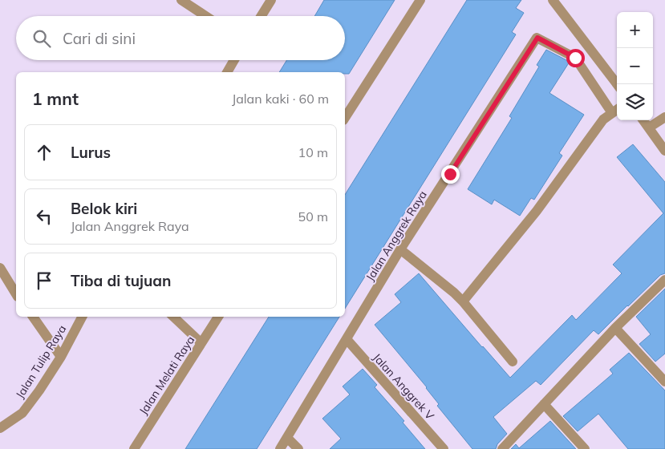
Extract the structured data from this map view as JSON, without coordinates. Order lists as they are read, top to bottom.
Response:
{
  "streets": {
    "street": [
      "Jalan Anggrek Raya",
      "Jalan Tulip Raya",
      "Jalan Melati Raya",
      "Jalan Anggrek V"
    ]
  },
  "crossings": [
    ["Jalan Anggrek Raya", "Jalan Anggrek V"]
  ],
  "page": {
    "map_buttons": ["+", "−"],
    "search": "Cari di sini",
    "heading": ["1 mnt", "Jalan kaki · 60 m"],
    "list": [
      ["Lurus", "10 m"],
      ["Belok kiri", "Jalan Anggrek Raya", "50 m"],
      "Tiba di tujuan"
    ]
  }
}
